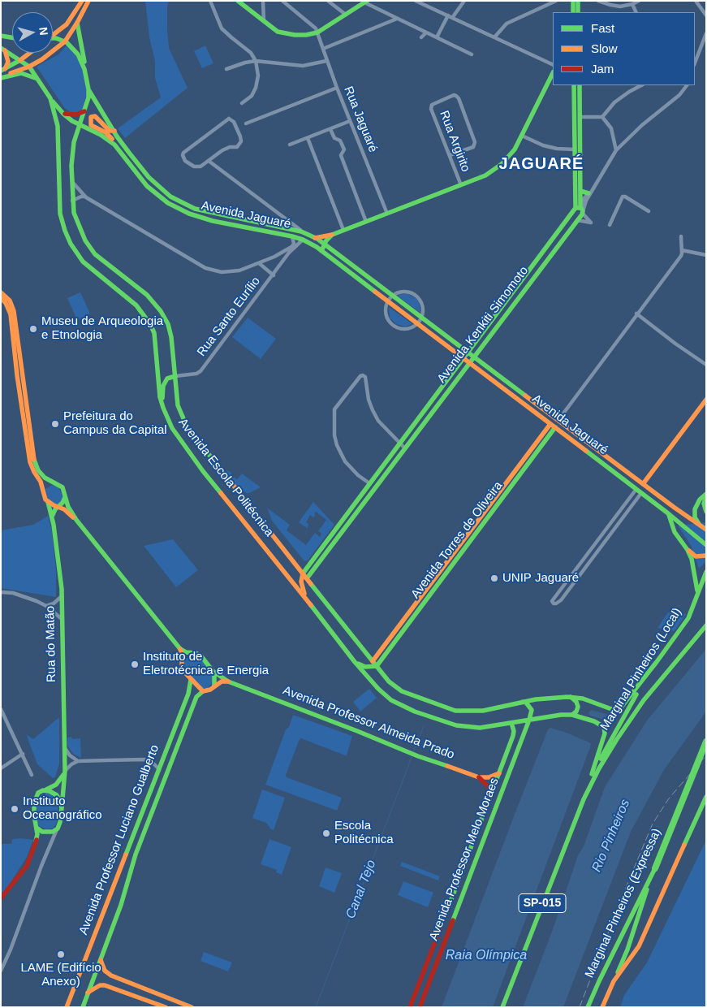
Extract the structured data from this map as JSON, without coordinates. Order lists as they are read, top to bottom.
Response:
{
  "streets": {
    "main road": [
      "Avenida Jaguaré",
      "Avenida Kenkiti Simomoto",
      "Avenida Escola Politécnica",
      "Avenida Torres de Oliveira",
      "Rua do Matão",
      "Marginal Pinheiros (Local)",
      "Avenida Professor Almeida Prado",
      "Avenida Professor Luciano Gualberto",
      "Avenida Professor Melo Moraes",
      "SP-015",
      "Marginal Pinheiros (Expressa)"
    ],
    "street": ["Rua Jaguaré", "Rua Argirito", "Rua Santo Eurílio"]
  },
  "crossings": [
    ["Avenida Jaguaré", "Rua Santo Eurílio"],
    ["Avenida Jaguaré", "Avenida Kenkiti Simomoto"],
    ["Avenida Jaguaré", "Avenida Escola Politécnica"],
    ["Avenida Jaguaré", "Avenida Torres de Oliveira"],
    ["Rua Santo Eurílio", "Avenida Escola Politécnica"],
    ["Avenida Kenkiti Simomoto", "Avenida Escola Politécnica"],
    ["Avenida Escola Politécnica", "Avenida Torres de Oliveira"],
    ["Avenida Escola Politécnica", "Marginal Pinheiros (Local)"],
    ["Avenida Escola Politécnica", "Avenida Professor Melo Moraes"],
    ["Marginal Pinheiros (Local)", "SP-015"]
  ],
  "districts": ["JAGUARÉ"],
  "water": ["Rio Pinheiros", "Canal Tejo", "Raia Olímpica"],
  "places": [
    "Museu de Arqueologia e Etnologia",
    "Prefeitura do Campus da Capital",
    "UNIP Jaguaré",
    "Instituto de Eletrotécnica e Energia",
    "Instituto Oceanográfico",
    "Escola Politécnica",
    "LAME (Edifício Anexo)"
  ],
  "legend": ["Fast", "Slow", "Jam"],
  "north": "right"
}
